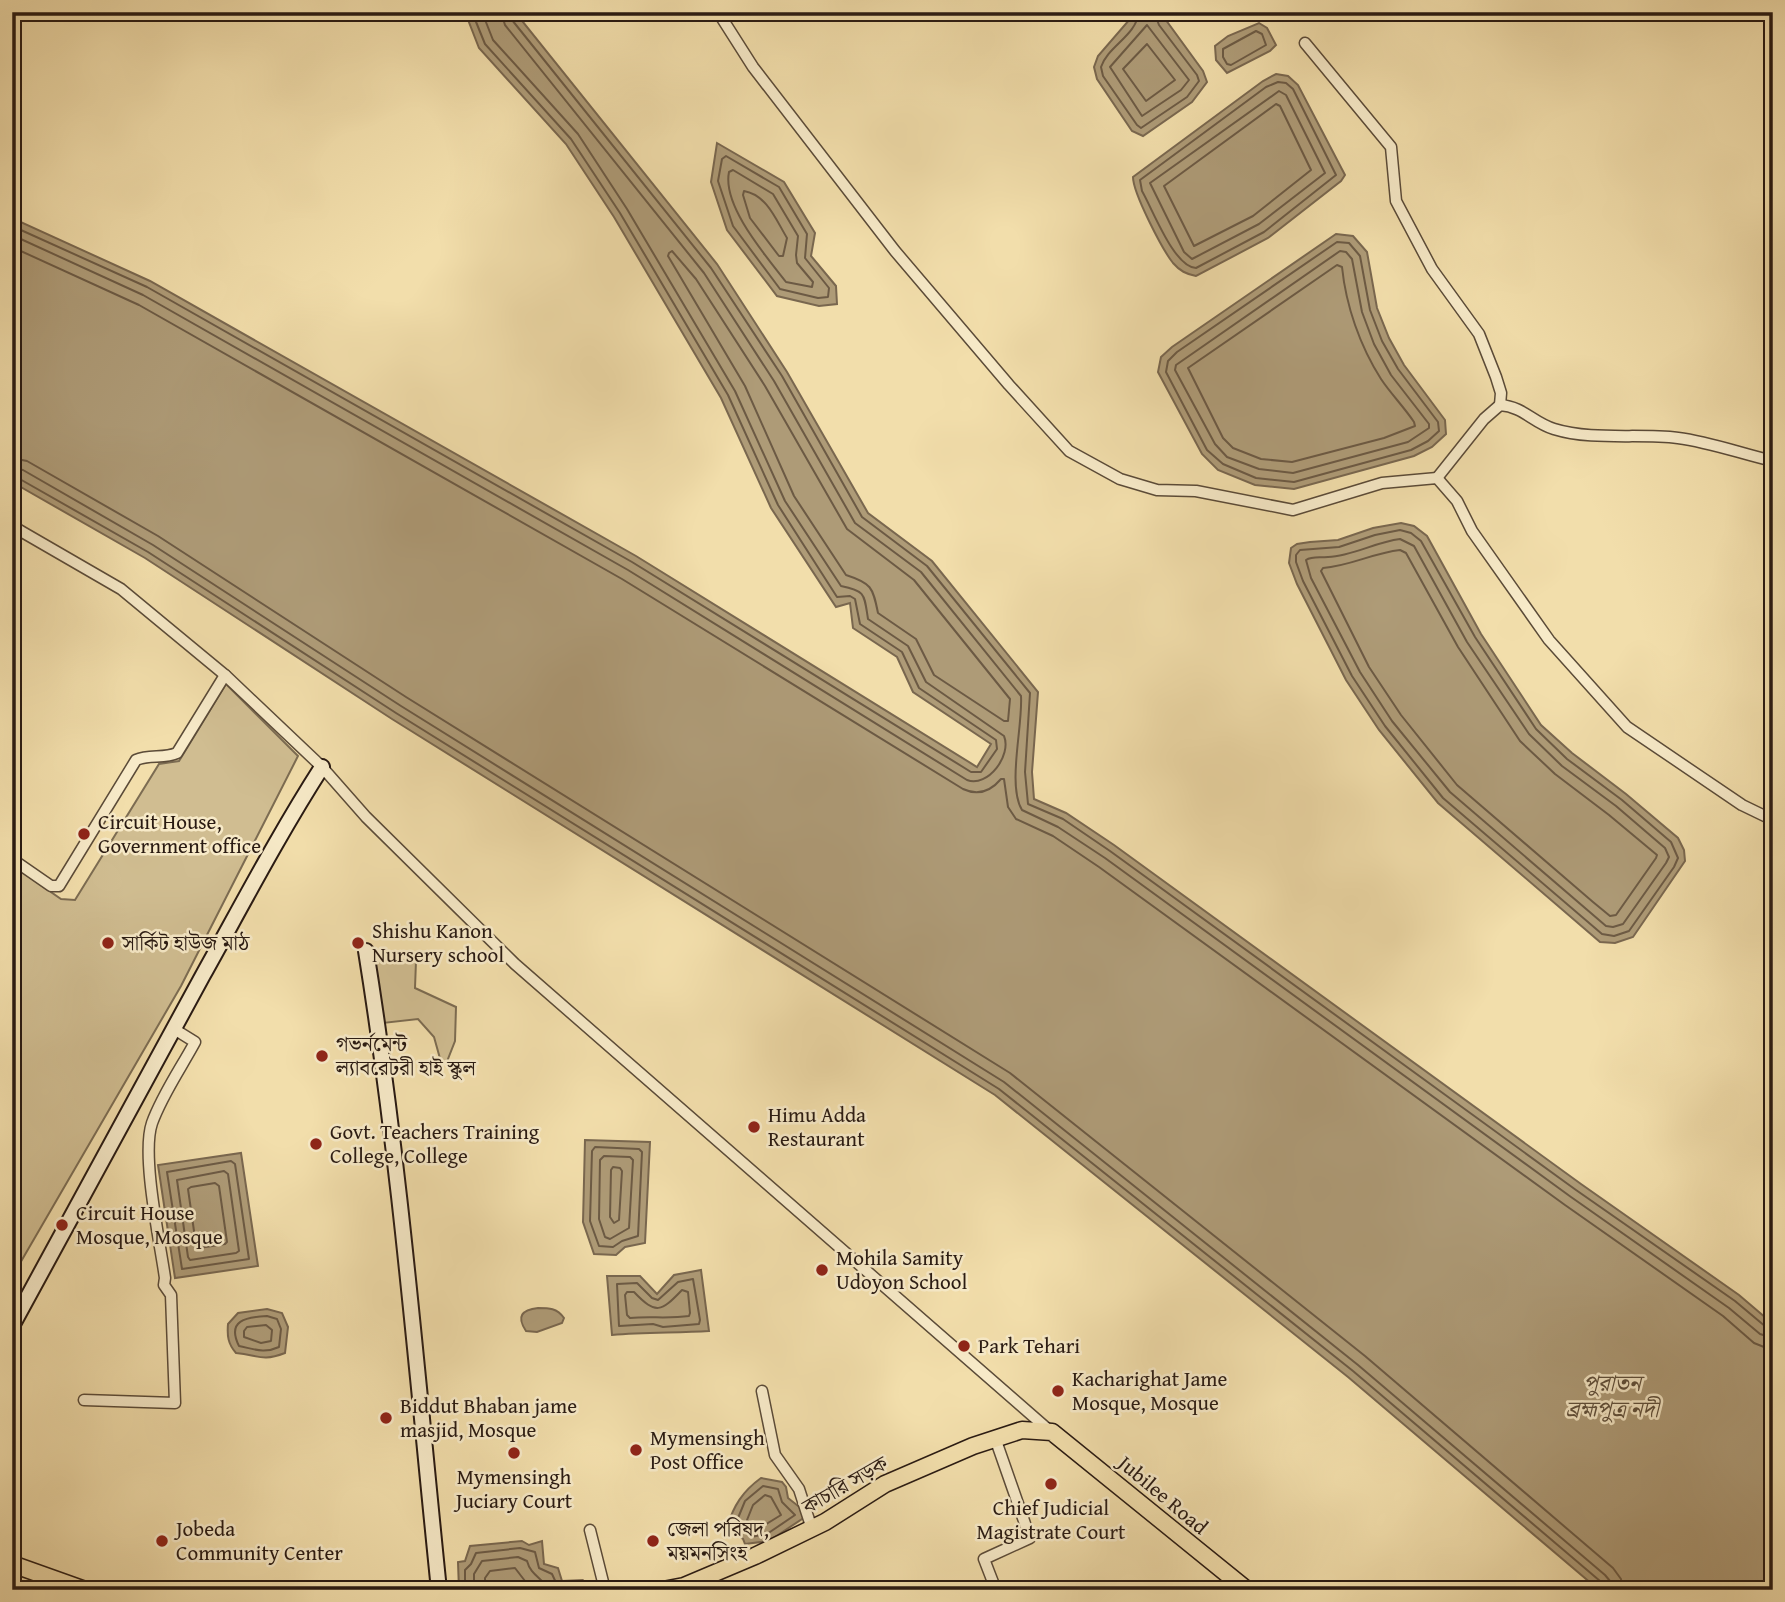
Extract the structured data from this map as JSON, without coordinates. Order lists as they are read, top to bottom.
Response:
{
  "streets": {
    "main road": ["কাচারি সড়ক", "Jubilee Road"]
  },
  "crossings": [
    ["কাচারি সড়ক", "Jubilee Road"]
  ],
  "water": ["পুরাতন ব্রহ্মপুত্র নদী"],
  "places": [
    "Circuit House, Government office",
    "সার্কিট হাউজ মাঠ",
    "Shishu Kanon Nursery school",
    "গভর্নমেন্ট ল্যাবরেটরী হাই স্কুল",
    "Himu Adda Restaurant",
    "Govt. Teachers Training College, College",
    "Circuit House Mosque, Mosque",
    "Mohila Samity Udoyon School",
    "Park Tehari",
    "Kacharighat Jame Mosque, Mosque",
    "Biddut Bhaban jame masjid, Mosque",
    "Mymensingh Post Office",
    "Mymensingh Juciary Court",
    "Chief Judicial Magistrate Court",
    "Jobeda Community Center",
    "জেলা পরিষদ, ময়মনসিংহ"
  ]
}
